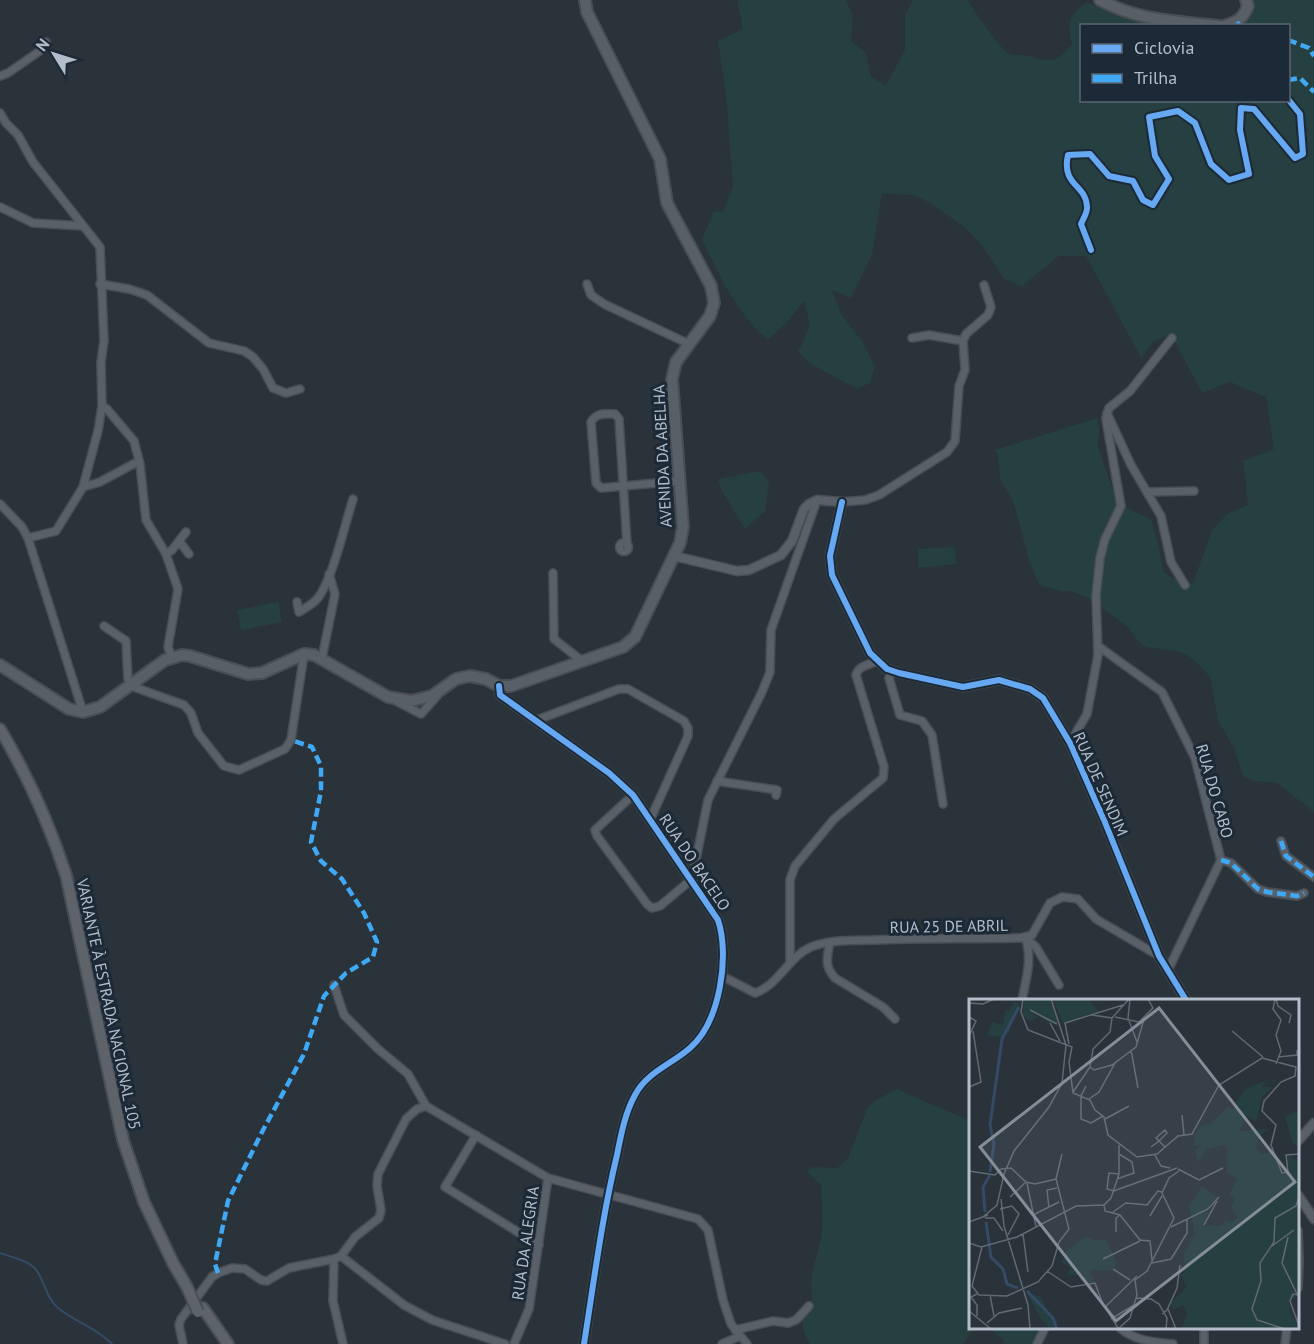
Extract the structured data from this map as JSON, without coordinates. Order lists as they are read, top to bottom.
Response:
{
  "streets": {
    "main road": ["AVENIDA DA ABELHA", "VARIANTE À ESTRADA NACIONAL 105"],
    "street": [
      "RUA DE SENDIM",
      "RUA DO CABO",
      "RUA DO BACELO",
      "RUA 25 DE ABRIL",
      "RUA DA ALEGRIA"
    ]
  },
  "crossings": [
    ["AVENIDA DA ABELHA", "RUA DO BACELO"],
    ["RUA DE SENDIM", "RUA DO CABO"],
    ["RUA DE SENDIM", "RUA 25 DE ABRIL"],
    ["RUA DO BACELO", "RUA 25 DE ABRIL"]
  ],
  "legend": ["Ciclovia", "Trilha"],
  "north": "top left"
}
